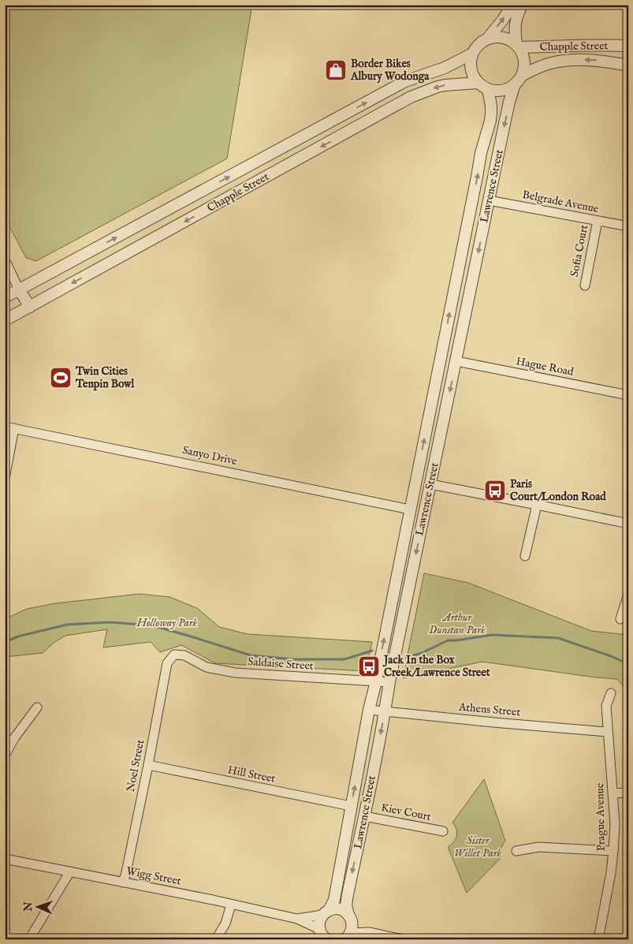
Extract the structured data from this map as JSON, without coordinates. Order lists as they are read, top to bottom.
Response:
{
  "streets": {
    "street": [
      "Chapple Street",
      "Lawrence Street",
      "Belgrade Avenue",
      "Sofia Court",
      "Hague Road",
      "Sanyo Drive",
      "Saldaise Street",
      "Athens Street",
      "Noel Street",
      "Hill Street",
      "Kiev Court",
      "Prague Avenue",
      "Wigg Street"
    ]
  },
  "crossings": [
    ["Chapple Street", "Lawrence Street"],
    ["Lawrence Street", "Belgrade Avenue"],
    ["Lawrence Street", "Hague Road"],
    ["Lawrence Street", "Sanyo Drive"],
    ["Lawrence Street", "Saldaise Street"],
    ["Lawrence Street", "Athens Street"],
    ["Lawrence Street", "Hill Street"],
    ["Lawrence Street", "Kiev Court"],
    ["Lawrence Street", "Wigg Street"],
    ["Belgrade Avenue", "Sofia Court"],
    ["Saldaise Street", "Noel Street"],
    ["Athens Street", "Prague Avenue"],
    ["Noel Street", "Hill Street"],
    ["Noel Street", "Wigg Street"]
  ],
  "parks": ["Arthur Dunstan Park", "Holloway Park", "Sister Willet Park"],
  "places": {
    "shop": ["Border Bikes Albury Wodonga"],
    "sports": ["Twin Cities Tenpin Bowl"],
    "bus stop": ["Paris Court/London Road", "Jack In the Box Creek/Lawrence Street"]
  },
  "north": "left"
}
